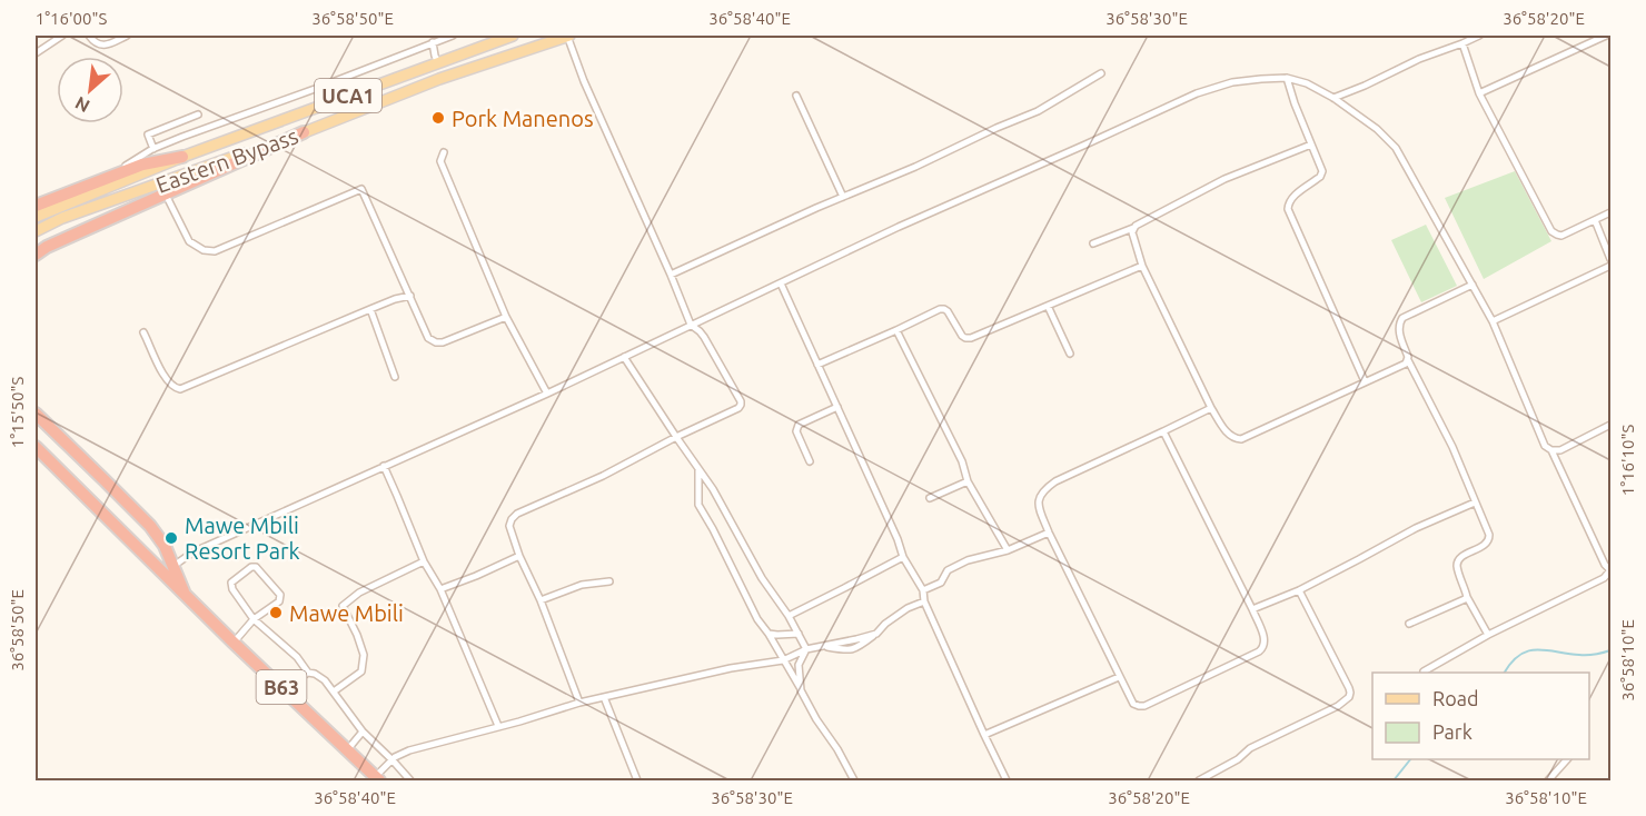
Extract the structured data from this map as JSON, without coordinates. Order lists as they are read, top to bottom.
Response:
{
  "streets": {
    "highway": ["B63"],
    "main road": ["UCA1", "Eastern Bypass"]
  },
  "places": ["Pork Manenos", "Mawe Mbili Resort Park", "Mawe Mbili"],
  "legend": ["Road", "Park"],
  "north": "bottom left",
  "coordinates": [
    "1°16'00\"S",
    "36°58'50\"E",
    "36°58'40\"E",
    "36°58'30\"E",
    "36°58'20\"E",
    "1°15'50\"S",
    "1°16'10\"S",
    "36°58'10\"E"
  ]
}
